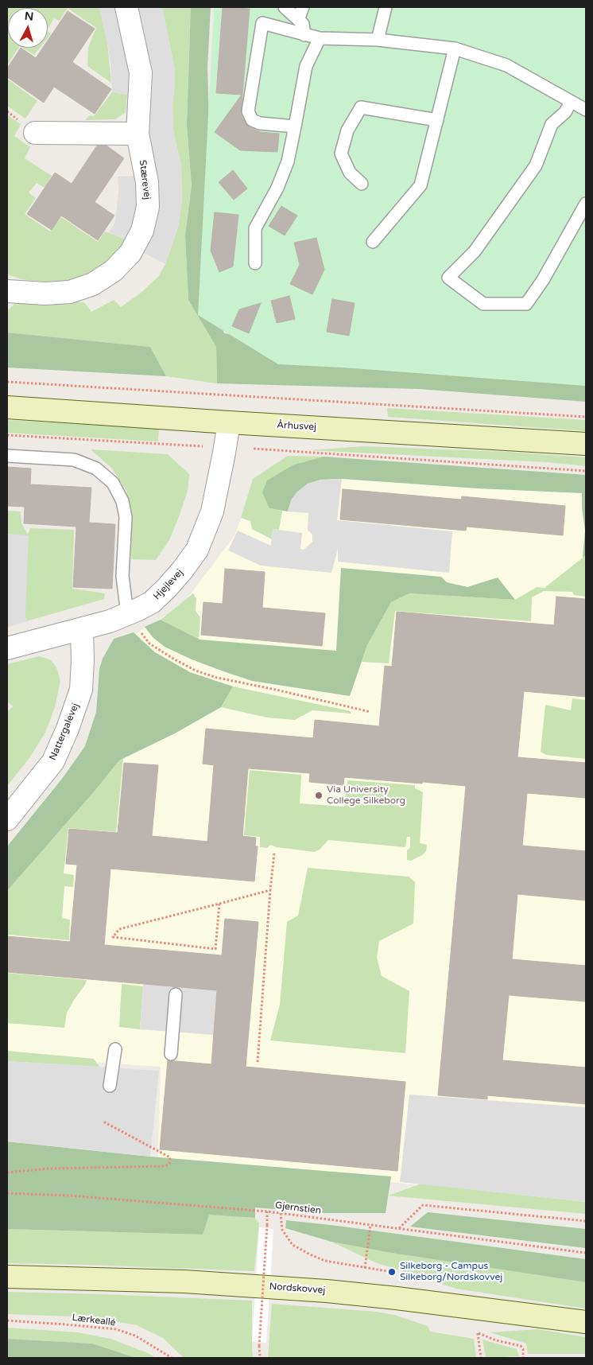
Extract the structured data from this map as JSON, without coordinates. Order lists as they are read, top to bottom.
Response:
{
  "streets": {
    "street": [
      "Stærevej",
      "Århusvej",
      "Hjejlevej",
      "Nattergalevej",
      "Nordskovvej"
    ],
    "path": ["Gjernstien", "Lærkeallé"]
  },
  "crossings": [
    ["Århusvej", "Hjejlevej"],
    ["Hjejlevej", "Nattergalevej"]
  ],
  "places": ["Via University College Silkeborg", "Silkeborg - Campus Silkeborg/Nordskovvej"],
  "north": "top"
}
